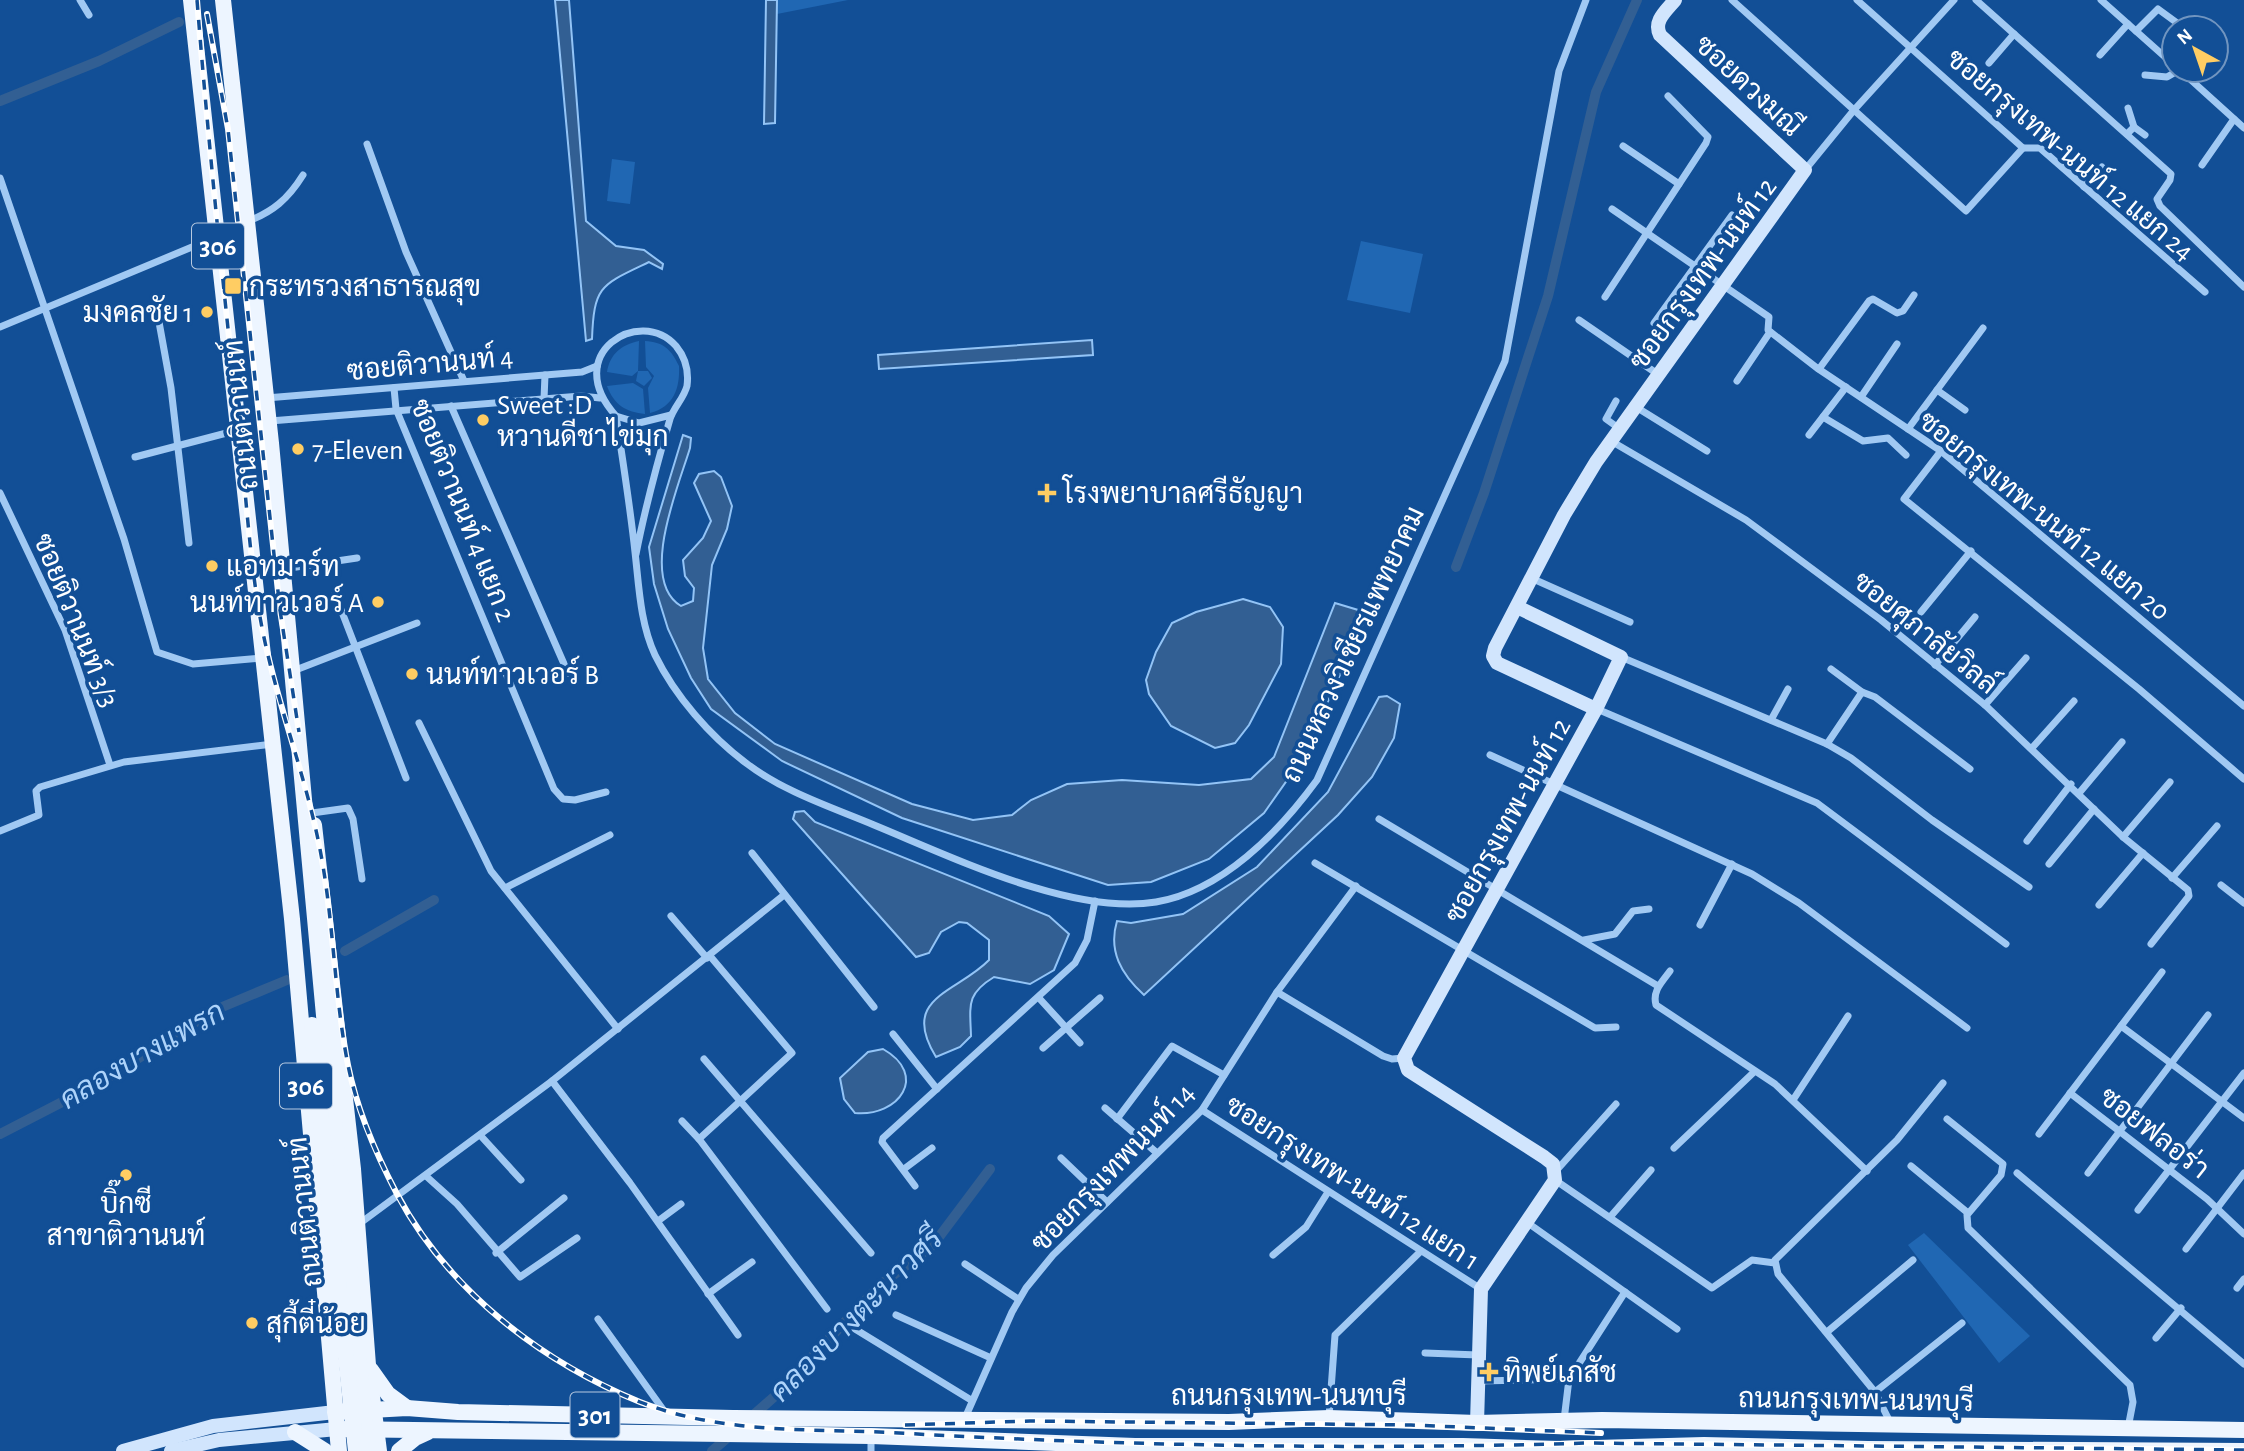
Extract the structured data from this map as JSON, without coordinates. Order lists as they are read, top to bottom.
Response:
{
  "streets": {
    "main road": [
      "306",
      "ถนนติวานนท์",
      "ถนนกรุงเทพ-นนทบุรี",
      "301"
    ],
    "street": [
      "ซอยดวงมณี",
      "ซอยกรุงเทพ-นนท์ 12 แยก 24",
      "ซอยกรุงเทพ-นนท์ 12",
      "ซอยติวานนท์ 4",
      "ซอยติวานนท์ 4 แยก 2",
      "ซอยกรุงเทพ-นนท์ 12 แยก 20",
      "ซอยติวานนท์ 3/3",
      "ซอยศุภาลัยวิลล์",
      "ถนนหลวงวิเชียรแพทยาคม",
      "ซอยฟลอร่า",
      "ซอยกรุงเทพนนท์ 14",
      "ซอยกรุงเทพ-นนท์ 12 แยก 1"
    ]
  },
  "crossings": [
    ["ซอยดวงมณี", "ซอยกรุงเทพ-นนท์ 12"],
    ["ซอยกรุงเทพ-นนท์ 12 แยก 24", "ซอยกรุงเทพ-นนท์ 12"],
    ["ซอยกรุงเทพ-นนท์ 12", "ซอยกรุงเทพ-นนท์ 12 แยก 20"],
    ["ซอยกรุงเทพ-นนท์ 12", "ซอยศุภาลัยวิลล์"],
    ["ซอยติวานนท์ 4", "ถนนติวานนท์"],
    ["ซอยติวานนท์ 4", "ซอยติวานนท์ 4 แยก 2"],
    ["ซอยติวานนท์ 4", "ถนนหลวงวิเชียรแพทยาคม"],
    ["ถนนติวานนท์", "ถนนกรุงเทพ-นนทบุรี"],
    ["ซอยกรุงเทพนนท์ 14", "ซอยกรุงเทพ-นนท์ 12 แยก 1"],
    ["ซอยกรุงเทพนนท์ 14", "ถนนกรุงเทพ-นนทบุรี"]
  ],
  "water": ["คลองบางแพรก", "คลองบางตะนาวศรี"],
  "places": {
    "transit": ["กระทรวงสาธารณสุข"],
    "other": [
      "มงคลชัย 1",
      "Sweet :D หวานดีชาไข่มุก",
      "7-Eleven",
      "แอทมาร์ท",
      "นนท์ทาวเวอร์ A",
      "นนท์ทาวเวอร์ B",
      "บิ๊กซี สาขาติวานนท์",
      "สุกี้ตี๋น้อย"
    ],
    "health": ["โรงพยาบาลศรีธัญญา", "ทิพย์เภสัช"]
  },
  "north": "top left"
}
